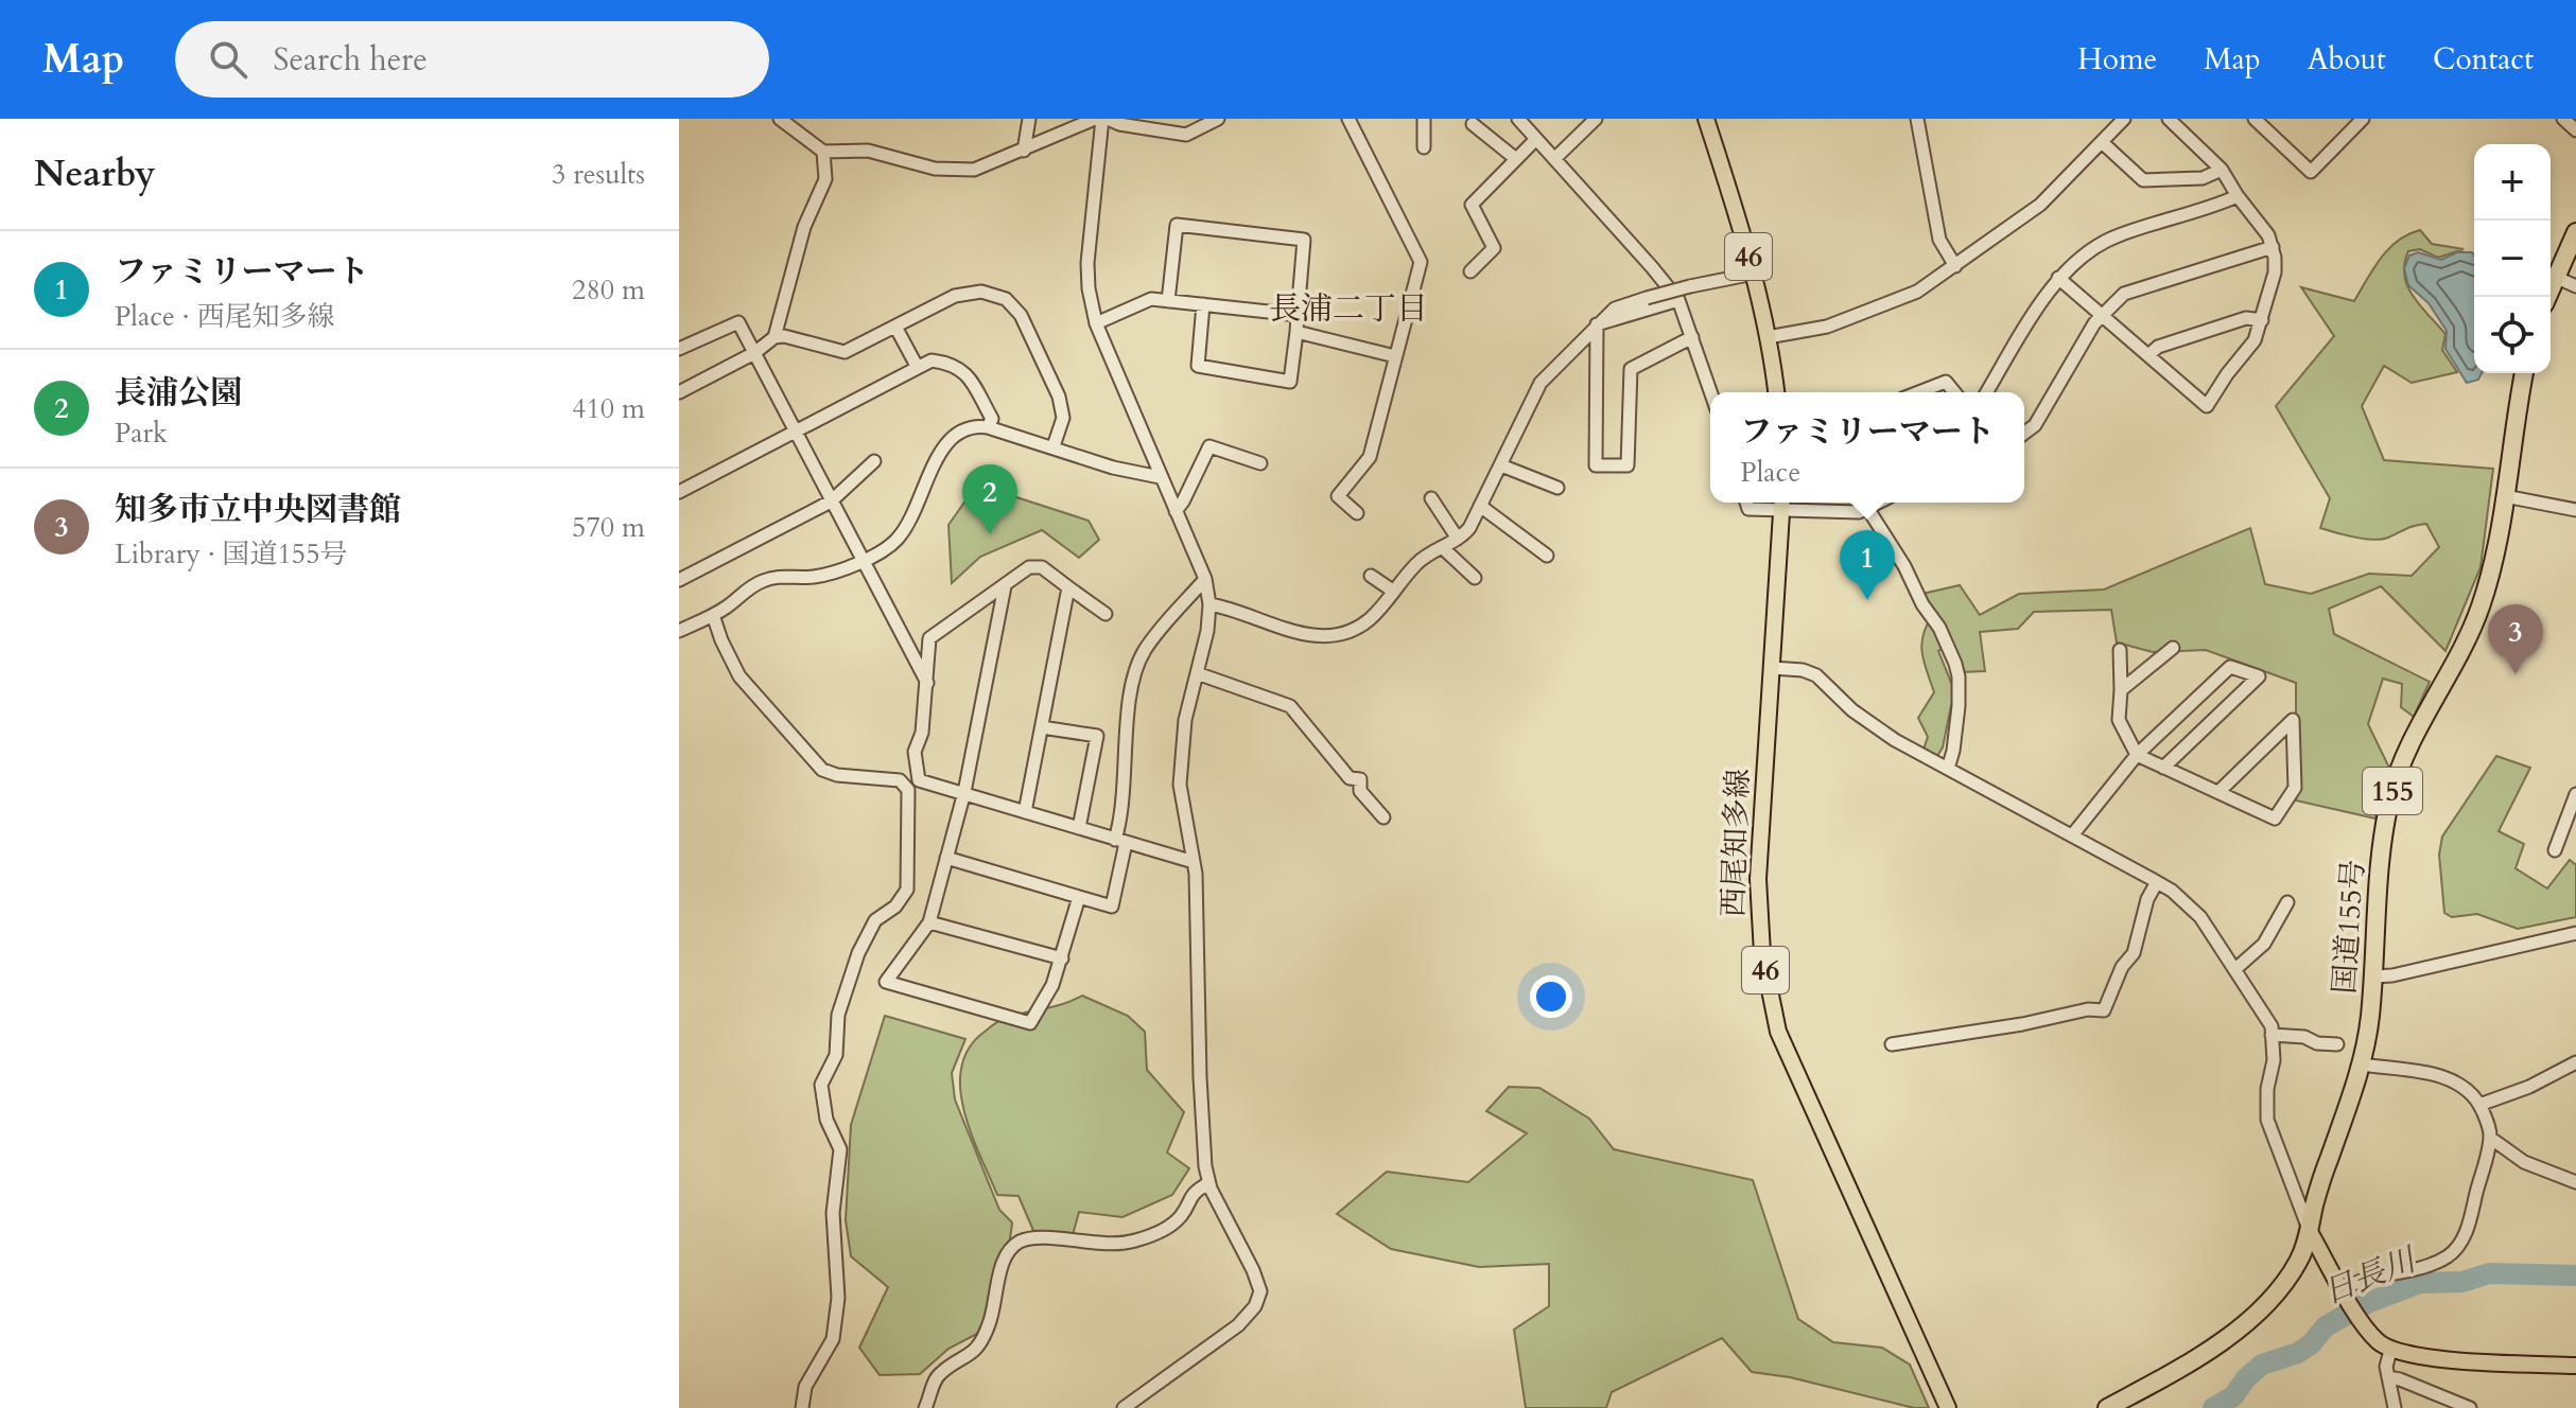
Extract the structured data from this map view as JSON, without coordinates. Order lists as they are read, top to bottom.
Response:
{
  "streets": {
    "highway": ["155", "国道155号"],
    "main road": ["46", "西尾知多線"]
  },
  "districts": ["長浦二丁目"],
  "water": ["日長川"],
  "page": {
    "header": "Map",
    "search": "Search here",
    "nav": [
      "Home",
      "Map",
      "About",
      "Contact"
    ],
    "heading": ["Nearby", "3 results"],
    "map_buttons": ["+", "−"],
    "list": [
      {
        "mark": "1",
        "name": "ファミリーマート",
        "note": "Place · 西尾知多線",
        "value": "280 m"
      },
      {
        "mark": "2",
        "name": "長浦公園",
        "note": "Park",
        "value": "410 m"
      },
      {
        "mark": "3",
        "name": "知多市立中央図書館",
        "note": "Library · 国道155号",
        "value": "570 m"
      }
    ],
    "popup": ["ファミリーマート", "Place"],
    "pins": ["2", "1", "3"]
  }
}
